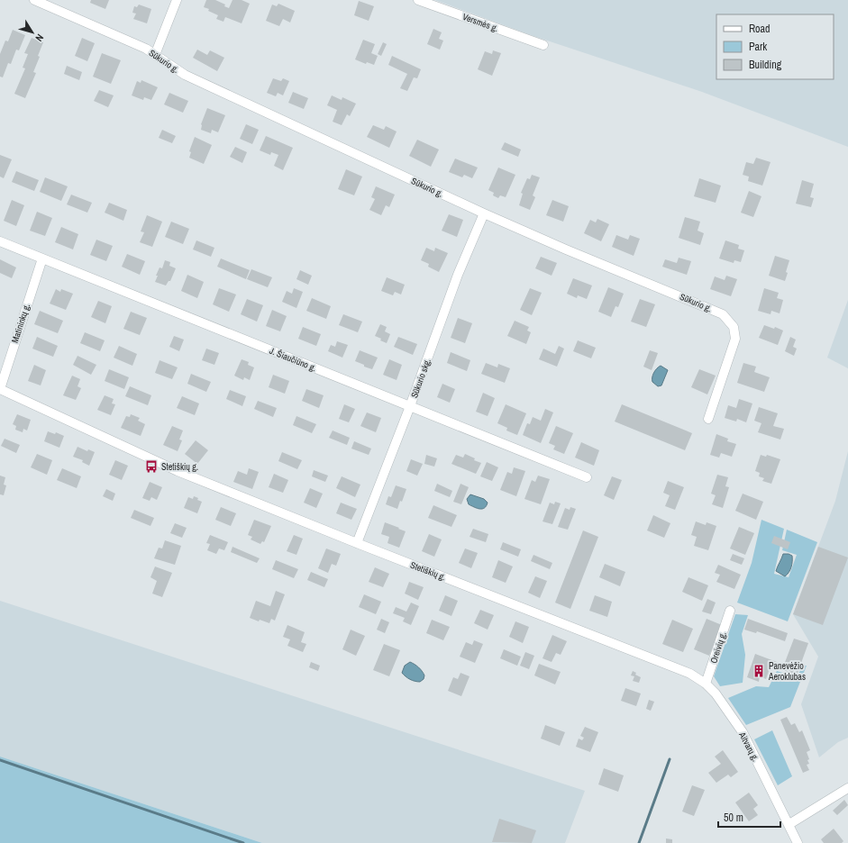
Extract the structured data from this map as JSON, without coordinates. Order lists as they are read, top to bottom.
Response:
{
  "streets": {
    "street": [
      "Versmės g.",
      "Sūkurio g.",
      "Matininkų g.",
      "J. Šiaučiūno g.",
      "Sūkurio skg.",
      "Stetiškių g.",
      "Oreivių g.",
      "Aitvarų g."
    ]
  },
  "crossings": [
    ["Sūkurio g.", "Sūkurio skg."],
    ["Matininkų g.", "J. Šiaučiūno g."],
    ["Matininkų g.", "Stetiškių g."],
    ["J. Šiaučiūno g.", "Sūkurio skg."],
    ["Sūkurio skg.", "Stetiškių g."],
    ["Stetiškių g.", "Aitvarų g."],
    ["Oreivių g.", "Aitvarų g."]
  ],
  "places": {
    "bus stop": ["Stetiškių g."],
    "building": ["Panevėžio Aeroklubas"]
  },
  "legend": ["Road", "Park", "Building"],
  "scale_bar": "50 m",
  "north": "bottom right"
}
